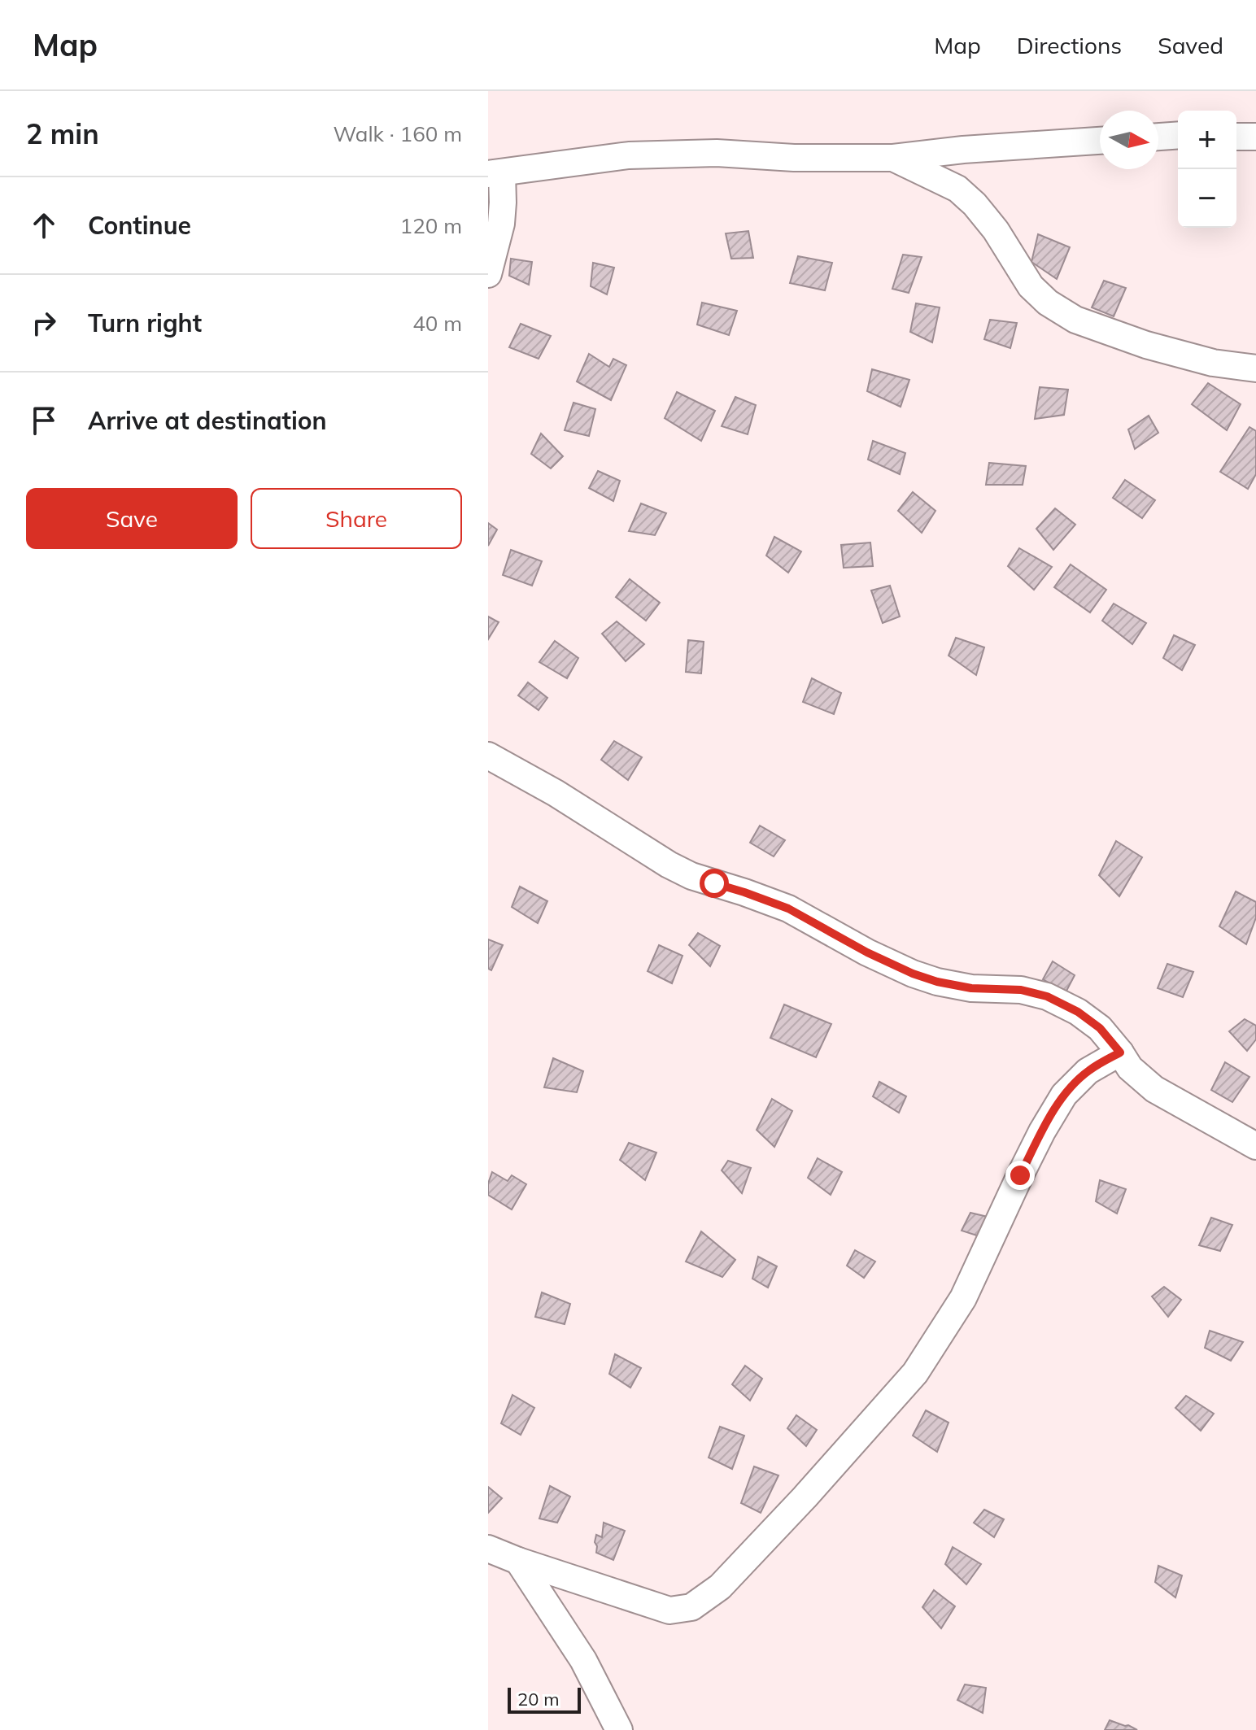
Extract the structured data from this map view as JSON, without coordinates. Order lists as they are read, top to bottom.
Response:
{
  "scale_bar": "20 m",
  "north": "right",
  "page": {
    "header": "Map",
    "nav": ["Map", "Directions", "Saved"],
    "heading": ["2 min", "Walk · 160 m"],
    "map_buttons": ["+", "−"],
    "list": [
      ["Continue", "120 m"],
      ["Turn right", "40 m"],
      "Arrive at destination"
    ],
    "buttons": ["Save", "Share"],
    "scale": "20 m"
  }
}
